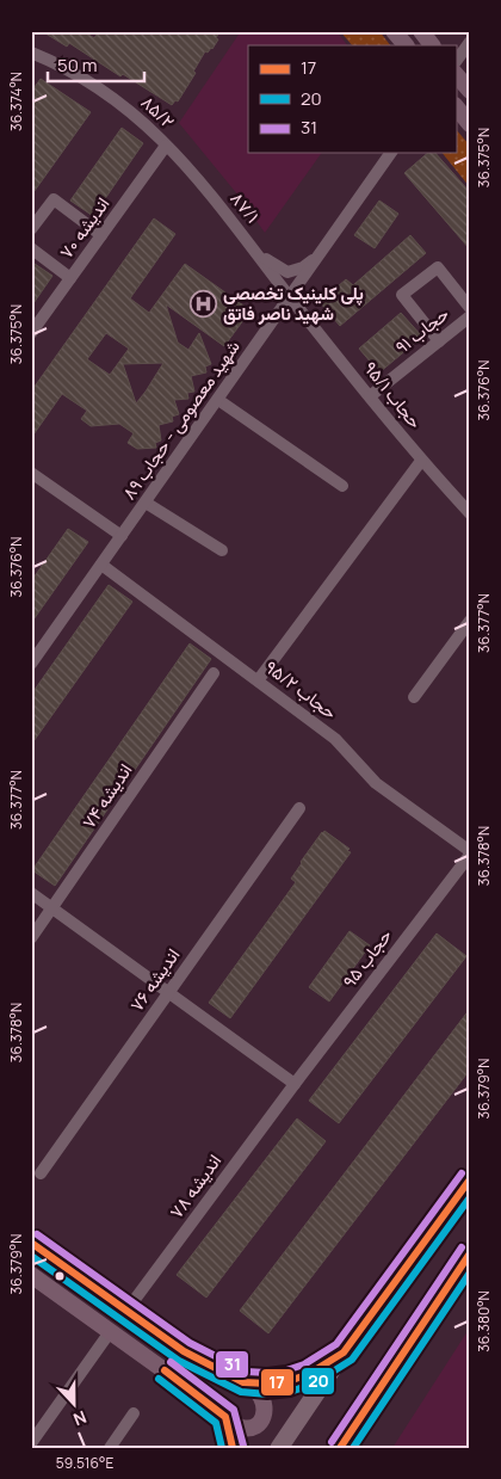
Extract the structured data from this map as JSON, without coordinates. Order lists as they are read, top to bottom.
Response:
{
  "streets": {
    "street": [
      "۸۵/۲",
      "۸۷/۱",
      "اندیشه ۷۰",
      "حجاب ۹۱",
      "حجاب ۹۵/۱",
      "شهید معصومی - حجاب ۸۹",
      "حجاب ۹۵/۲",
      "اندیشه ۷۴",
      "حجاب ۹۵",
      "اندیشه ۷۶",
      "اندیشه ۷۸"
    ]
  },
  "crossings": [
    ["۸۵/۲", "۸۷/۱"],
    ["۸۵/۲", "اندیشه ۷۰"],
    ["۸۷/۱", "اندیشه ۷۰"],
    ["۸۷/۱", "حجاب ۹۵/۱"],
    ["۸۷/۱", "شهید معصومی - حجاب ۸۹"],
    ["حجاب ۹۱", "حجاب ۹۵/۱"],
    ["حجاب ۹۵/۱", "شهید معصومی - حجاب ۸۹"],
    ["شهید معصومی - حجاب ۸۹", "حجاب ۹۵/۲"],
    ["حجاب ۹۵/۲", "حجاب ۹۵"],
    ["حجاب ۹۵", "اندیشه ۷۸"]
  ],
  "places": {
    "hospital": ["پلی کلینیک تخصصی شهید ناصر فاتق"]
  },
  "lines": ["transit line 31", "transit line 17", "transit line 20"],
  "legend": ["17", "20", "31"],
  "scale_bar": "50 m",
  "north": "bottom",
  "coordinates": [
    "36.374°N",
    "36.375°N",
    "36.376°N",
    "36.377°N",
    "36.378°N",
    "36.379°N",
    "36.380°N",
    "59.516°E"
  ]
}
